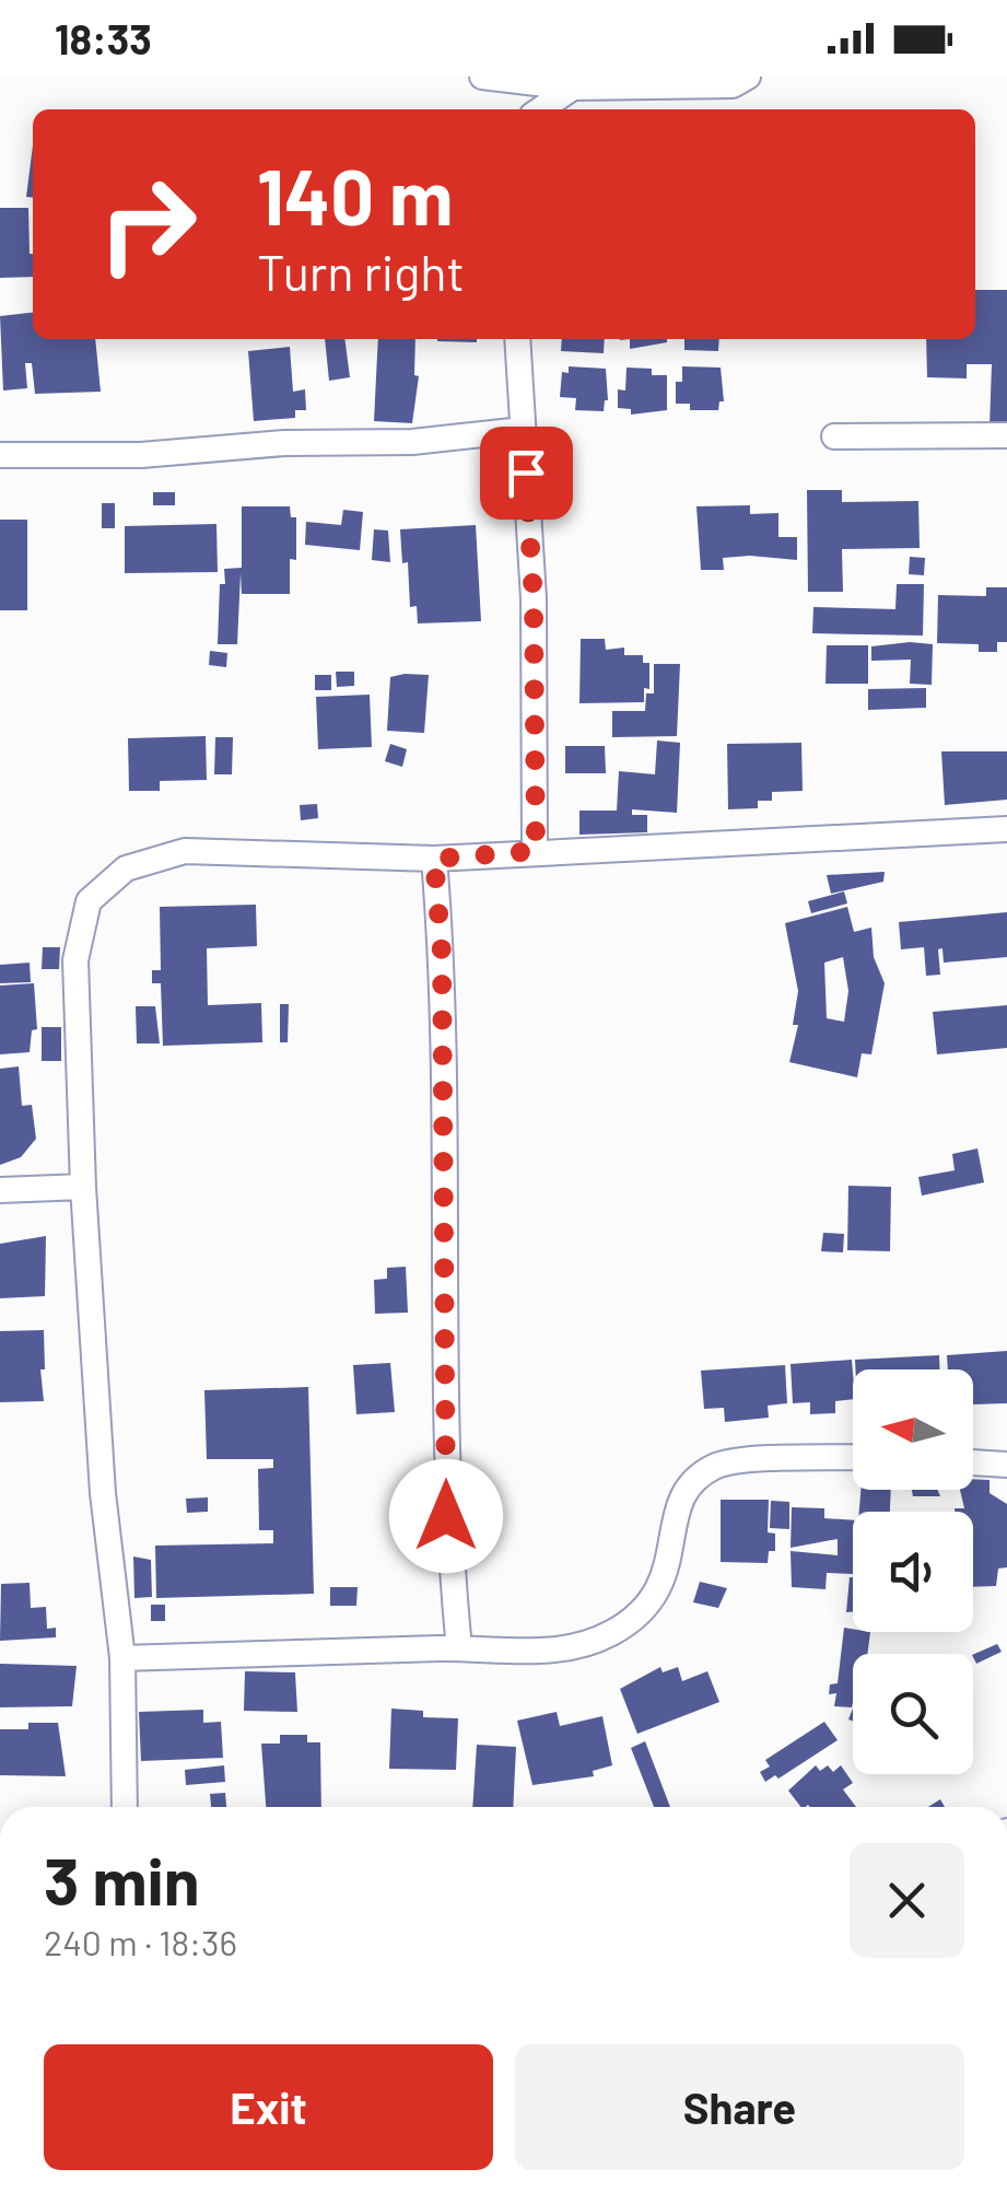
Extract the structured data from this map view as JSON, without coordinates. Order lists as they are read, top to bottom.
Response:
{
  "north": "left",
  "page": {
    "status": "18:33",
    "turn": ["140 m", "Turn right"],
    "heading": ["3 min", "240 m · 18:36"],
    "buttons": ["Exit", "Share"]
  }
}
